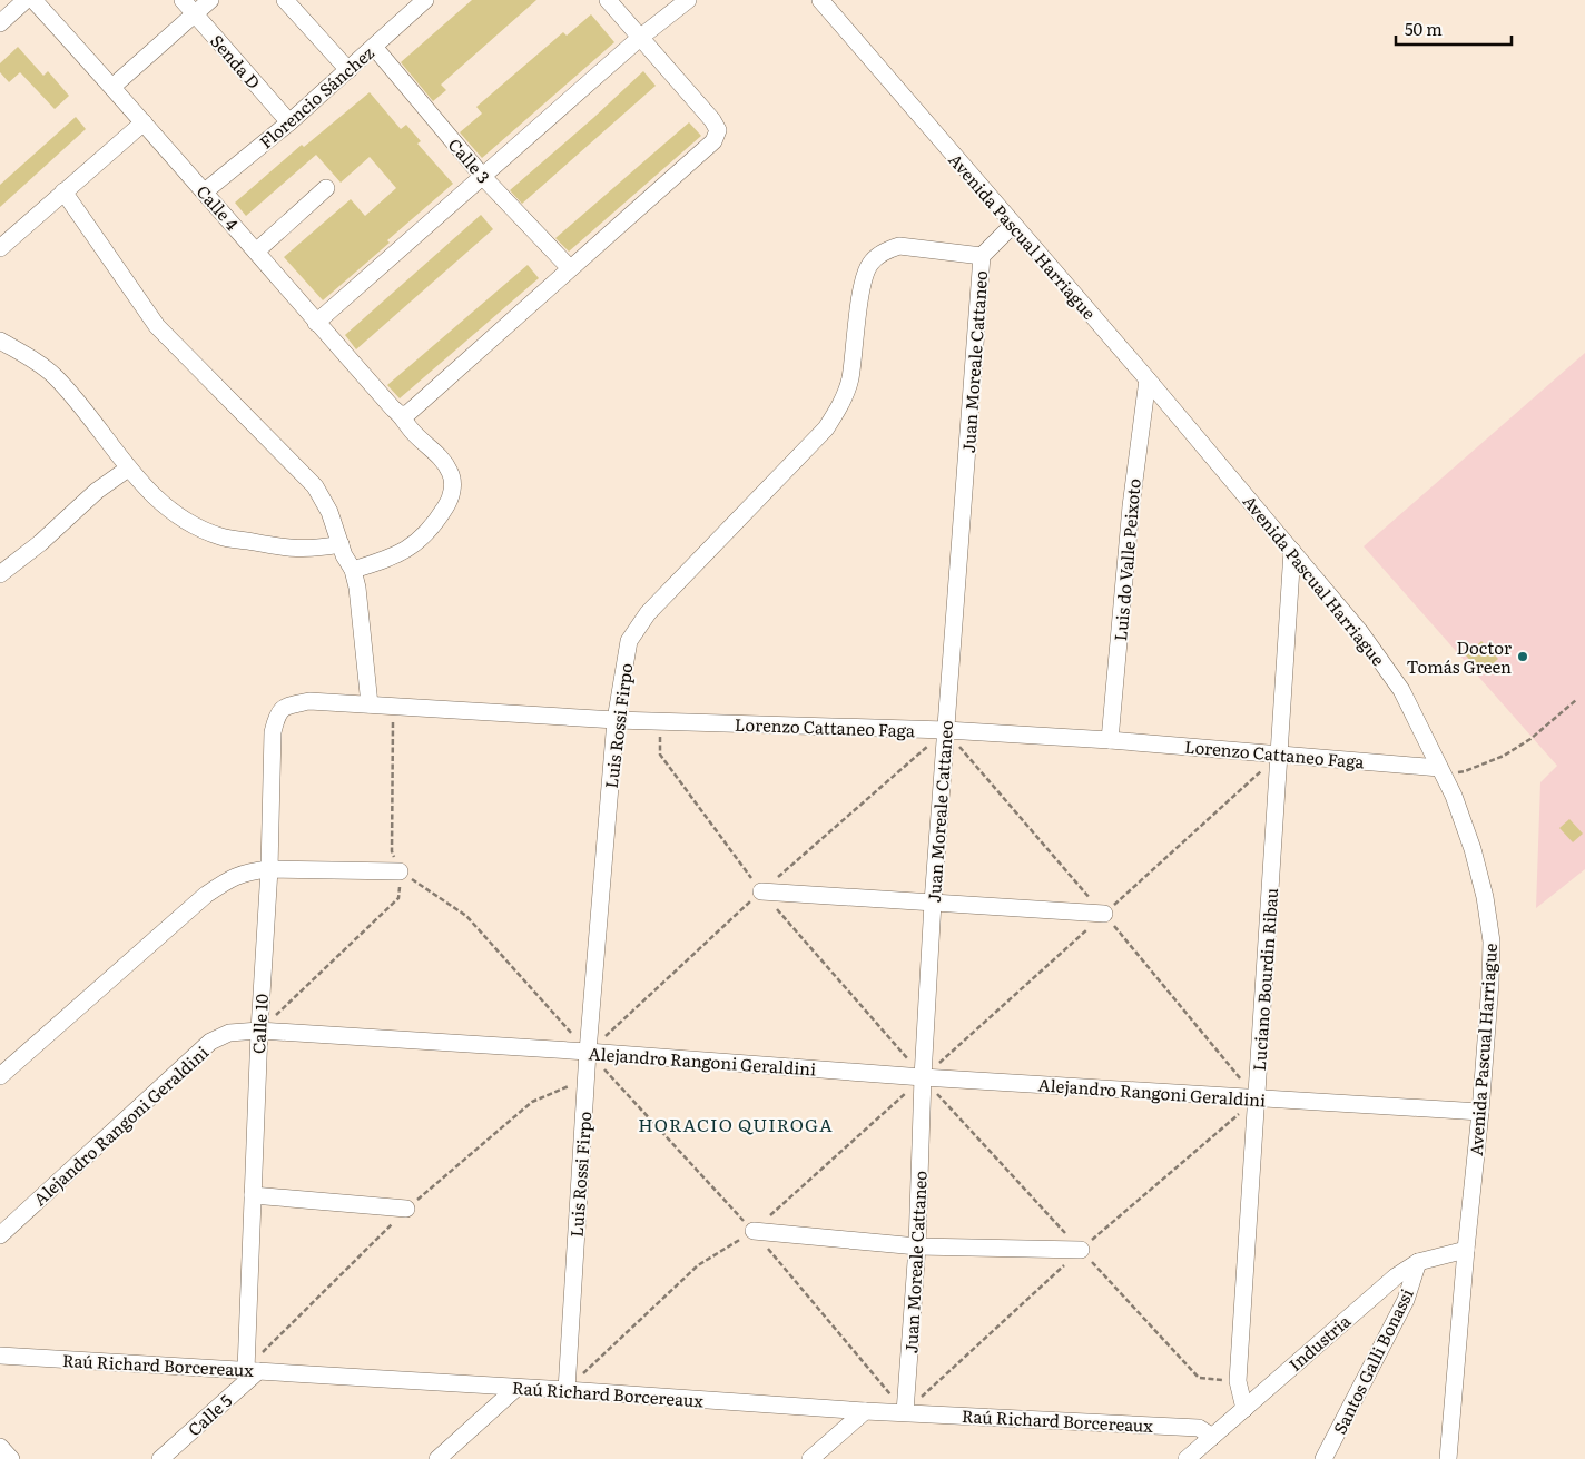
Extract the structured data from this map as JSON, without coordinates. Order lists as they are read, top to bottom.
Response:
{
  "streets": {
    "street": [
      "Senda D",
      "Florencio Sánchez",
      "Calle 3",
      "Calle 4",
      "Avenida Pascual Harriague",
      "Juan Moreale Cattaneo",
      "Luis do Valle Peixoto",
      "Luis Rossi Firpo",
      "Lorenzo Cattaneo Faga",
      "Luciano Bourdin Ribau",
      "Calle 10",
      "Alejandro Rangoni Geraldini",
      "Industria",
      "Santos Galli Bonassi",
      "Raú Richard Borcereaux",
      "Calle 5"
    ]
  },
  "crossings": [
    ["Senda D", "Florencio Sánchez"],
    ["Florencio Sánchez", "Calle 3"],
    ["Florencio Sánchez", "Calle 4"],
    ["Avenida Pascual Harriague", "Juan Moreale Cattaneo"],
    ["Avenida Pascual Harriague", "Luis do Valle Peixoto"],
    ["Avenida Pascual Harriague", "Lorenzo Cattaneo Faga"],
    ["Avenida Pascual Harriague", "Luciano Bourdin Ribau"],
    ["Avenida Pascual Harriague", "Alejandro Rangoni Geraldini"],
    ["Avenida Pascual Harriague", "Industria"],
    ["Juan Moreale Cattaneo", "Luis Rossi Firpo"],
    ["Juan Moreale Cattaneo", "Lorenzo Cattaneo Faga"],
    ["Juan Moreale Cattaneo", "Alejandro Rangoni Geraldini"],
    ["Juan Moreale Cattaneo", "Raú Richard Borcereaux"],
    ["Luis do Valle Peixoto", "Lorenzo Cattaneo Faga"],
    ["Luis Rossi Firpo", "Lorenzo Cattaneo Faga"],
    ["Luis Rossi Firpo", "Alejandro Rangoni Geraldini"],
    ["Luis Rossi Firpo", "Raú Richard Borcereaux"],
    ["Lorenzo Cattaneo Faga", "Luciano Bourdin Ribau"],
    ["Lorenzo Cattaneo Faga", "Calle 10"],
    ["Luciano Bourdin Ribau", "Alejandro Rangoni Geraldini"],
    ["Luciano Bourdin Ribau", "Industria"],
    ["Calle 10", "Alejandro Rangoni Geraldini"],
    ["Calle 10", "Raú Richard Borcereaux"],
    ["Calle 10", "Calle 5"],
    ["Industria", "Santos Galli Bonassi"],
    ["Industria", "Raú Richard Borcereaux"],
    ["Raú Richard Borcereaux", "Calle 5"]
  ],
  "districts": ["HORACIO QUIROGA"],
  "places": ["Doctor Tomás Green"],
  "scale_bar": "50 m"
}
